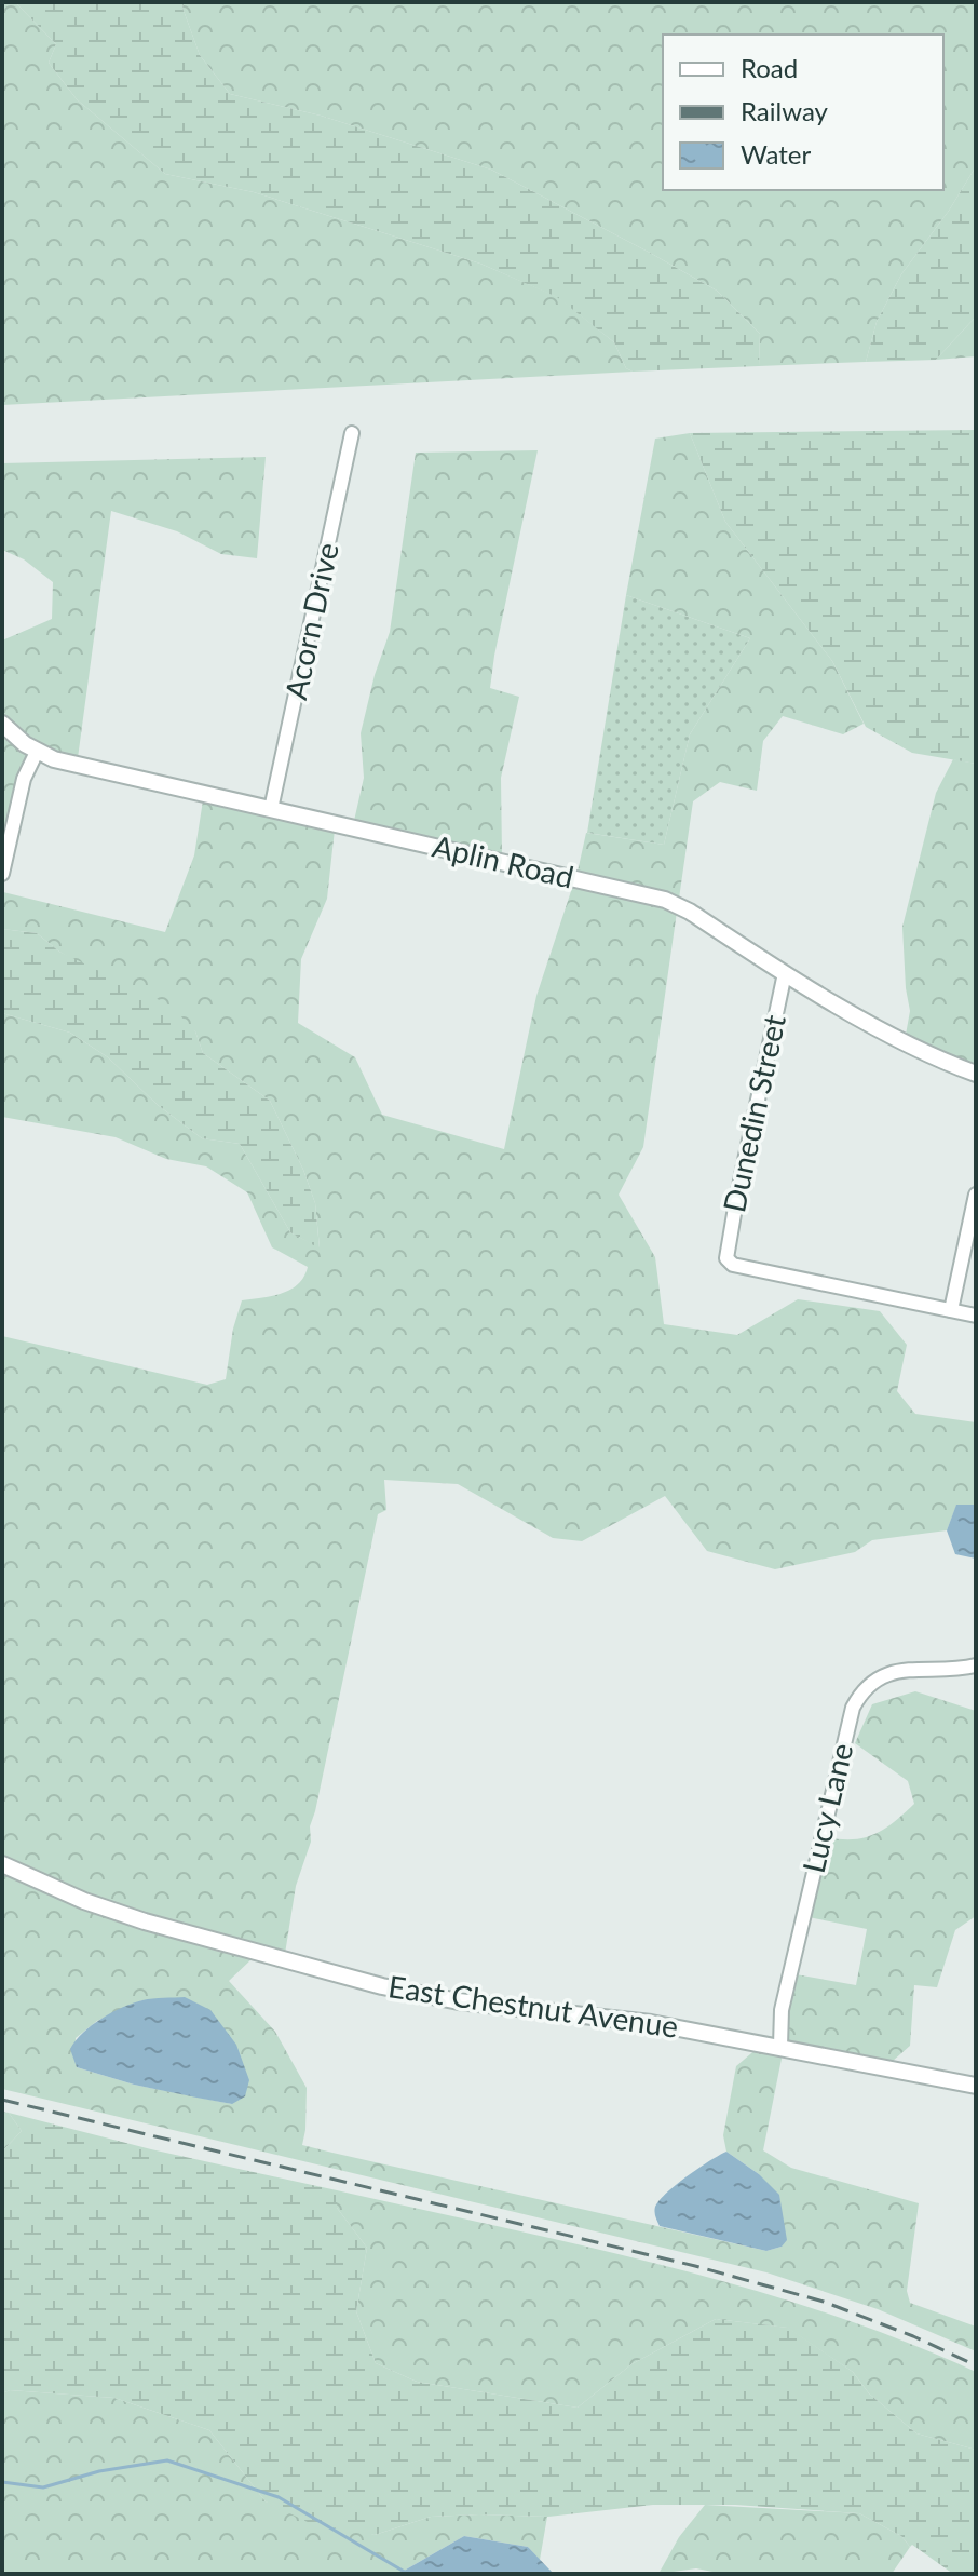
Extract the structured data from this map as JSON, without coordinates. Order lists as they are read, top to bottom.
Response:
{
  "streets": {
    "street": [
      "Acorn Drive",
      "Aplin Road",
      "Dunedin Street",
      "Lucy Lane",
      "East Chestnut Avenue"
    ]
  },
  "crossings": [
    ["Acorn Drive", "Aplin Road"],
    ["Aplin Road", "Dunedin Street"],
    ["Lucy Lane", "East Chestnut Avenue"]
  ],
  "legend": ["Road", "Railway", "Water"]
}
